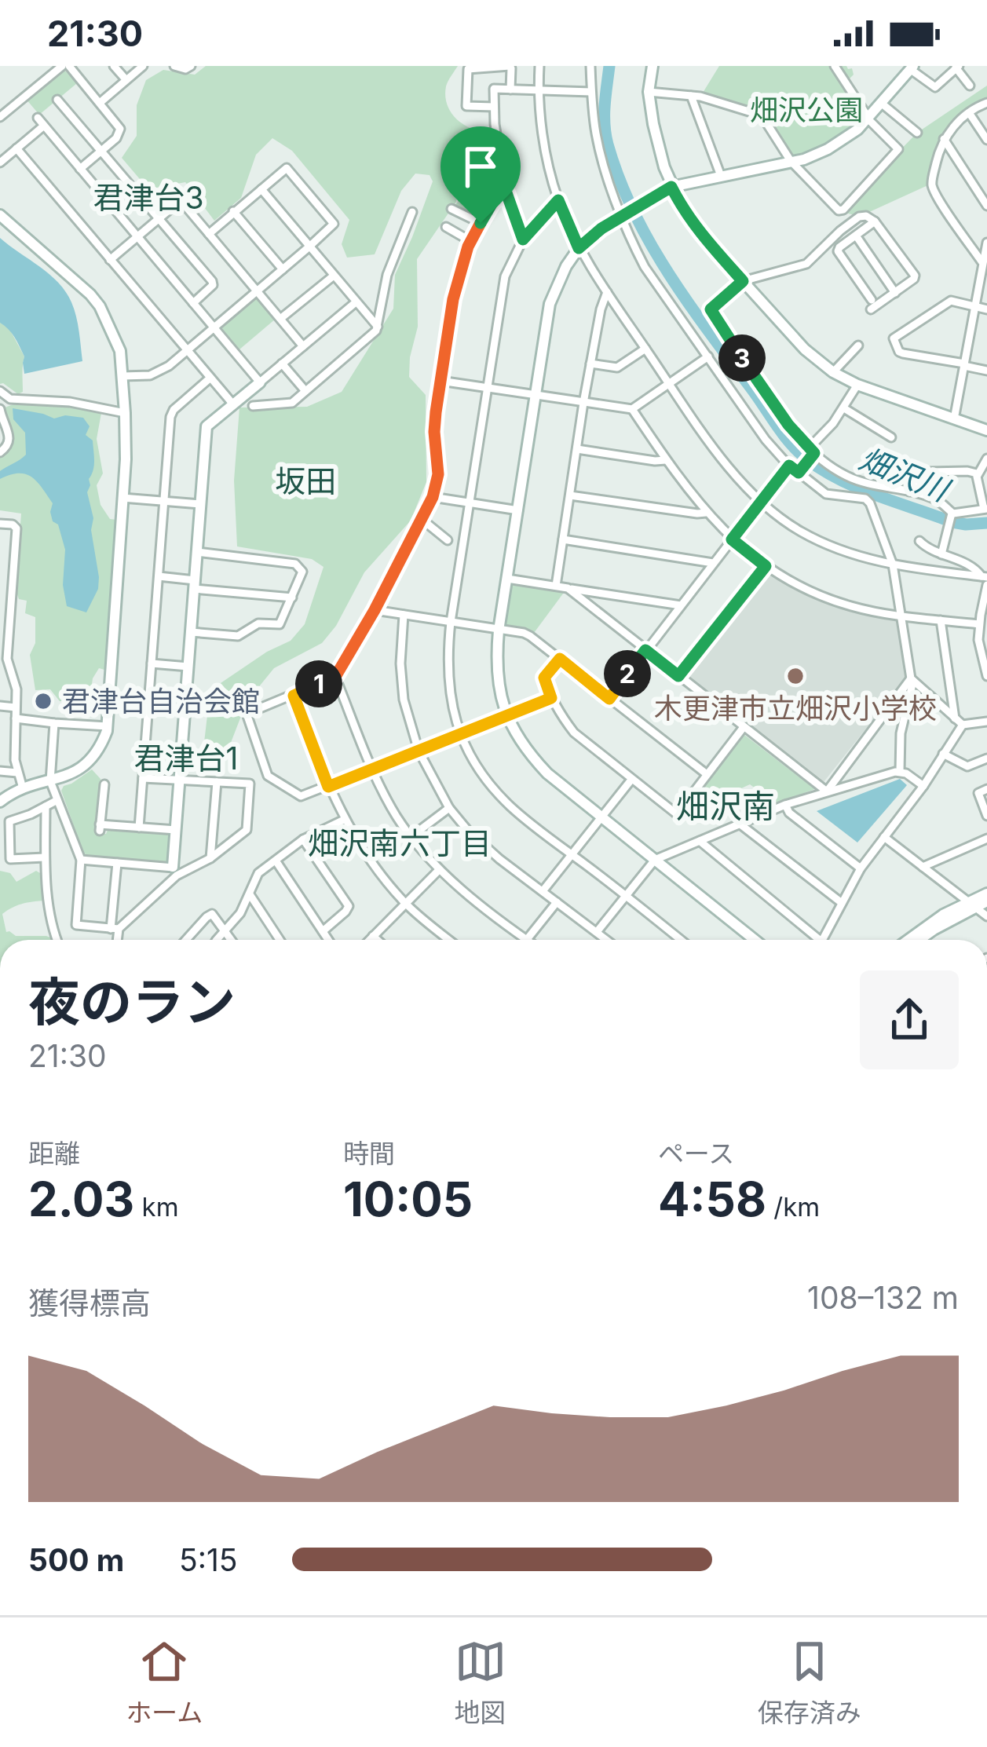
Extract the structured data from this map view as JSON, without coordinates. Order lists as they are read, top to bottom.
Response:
{
  "districts": [
    "君津台3",
    "坂田",
    "君津台1",
    "畑沢南",
    "畑沢南六丁目"
  ],
  "water": ["畑沢川"],
  "parks": ["畑沢公園"],
  "places": ["木更津市立畑沢小学校", "君津台自治会館"],
  "page": {
    "status": "21:30",
    "pins": ["3", "2", "1"],
    "heading": ["夜のラン", "21:30"],
    "stats": [
      ["距離", "2.03 km"],
      ["時間", "10:05"],
      ["ペース", "4:58 /km"]
    ],
    "chart": ["獲得標高", "108–132 m"],
    "list": [
      {
        "name": "500 m",
        "note": "5:15"
      }
    ],
    "tabs": ["ホーム", "地図", "保存済み"]
  }
}
